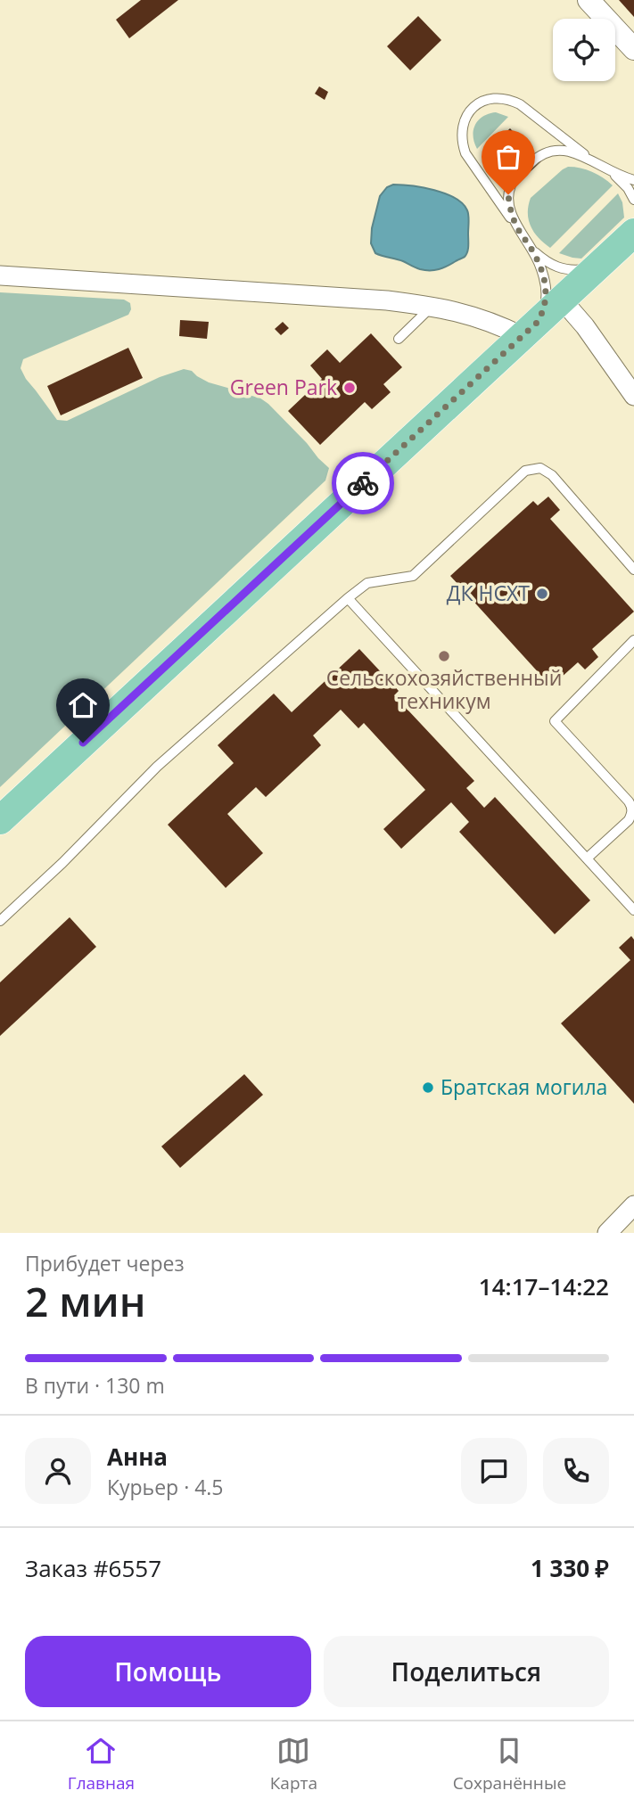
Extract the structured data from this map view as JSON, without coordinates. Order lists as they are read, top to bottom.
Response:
{
  "places": [
    "Green Park",
    "ДК НСХТ",
    "Сельскохозяйственный техникум",
    "Братская могила"
  ],
  "page": {
    "heading": ["2 мин", "Прибудет через", "14:17–14:22"],
    "panel": [
      "Анна",
      "Курьер · 4.5",
      "Заказ #6557",
      "1 330 ₽"
    ],
    "bar": "В пути · 130 m",
    "buttons": ["Помощь", "Поделиться"],
    "tabs": ["Главная", "Карта", "Сохранённые"]
  }
}
